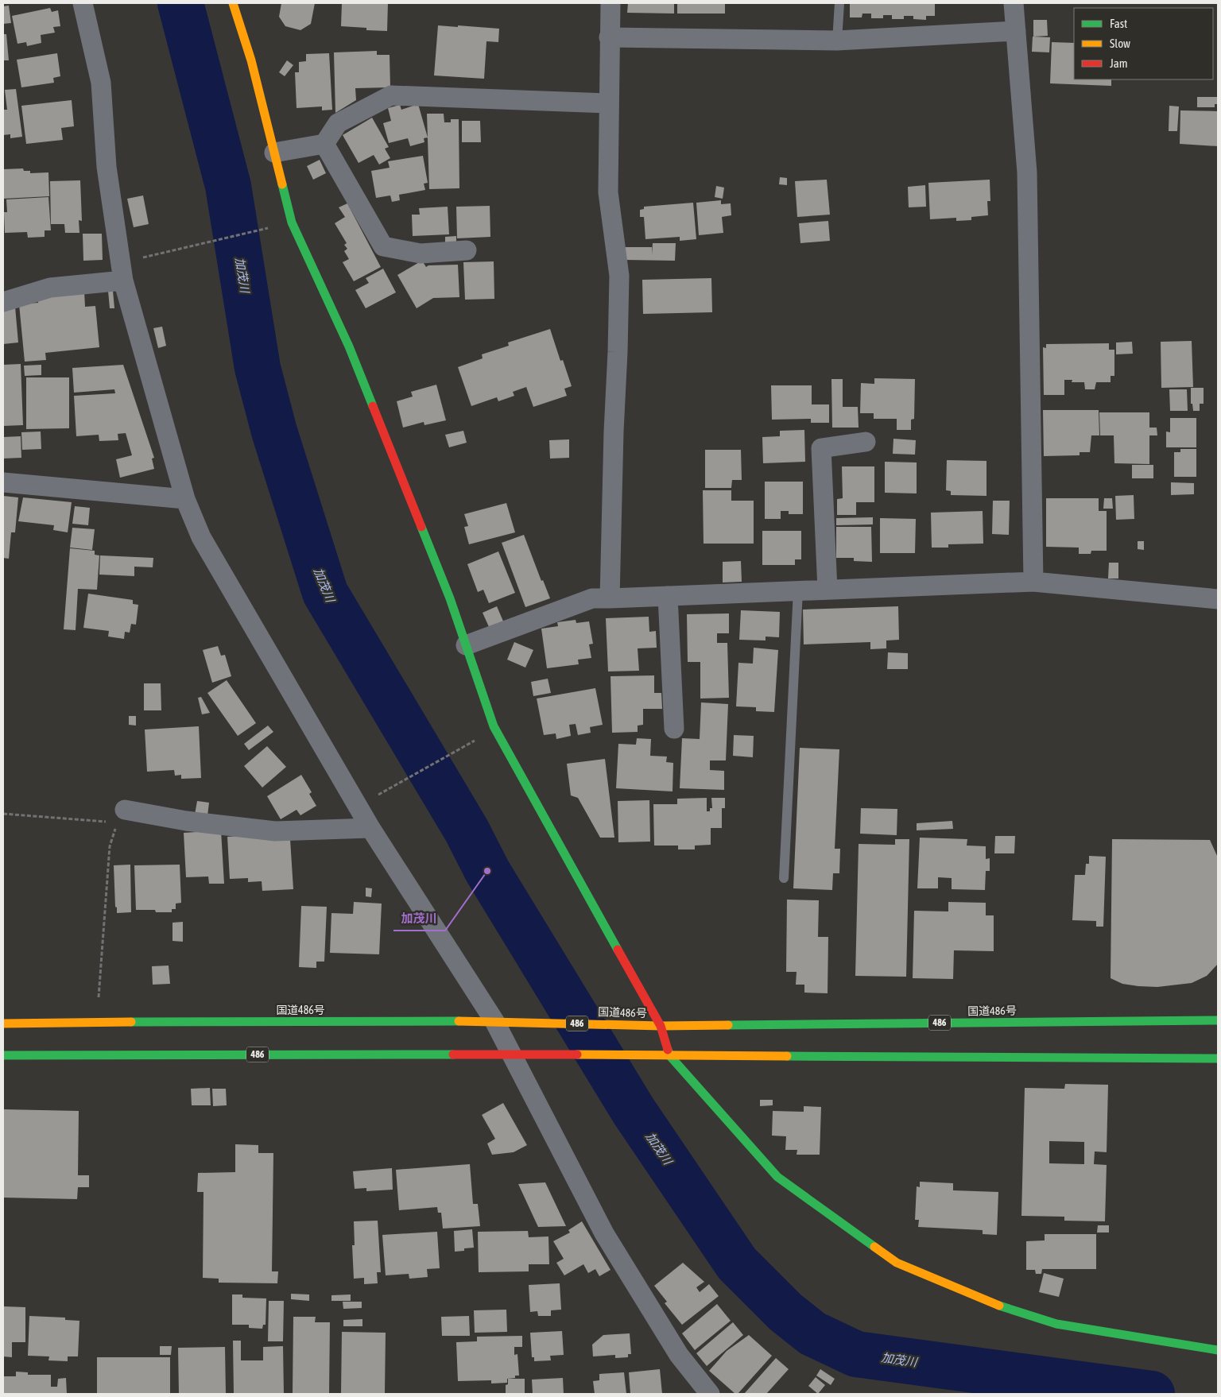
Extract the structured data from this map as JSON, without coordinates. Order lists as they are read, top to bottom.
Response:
{
  "streets": {
    "main road": ["国道486号", "486"]
  },
  "water": ["加茂川"],
  "places": ["加茂川"],
  "legend": ["Fast", "Slow", "Jam"]
}
